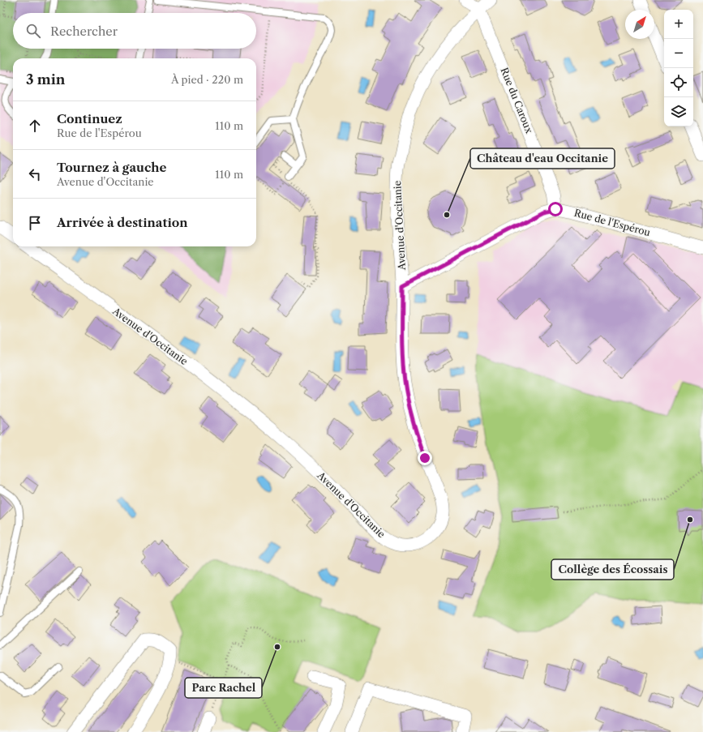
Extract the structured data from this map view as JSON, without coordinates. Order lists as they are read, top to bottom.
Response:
{
  "streets": {
    "street": ["Rue du Caroux", "Rue de l'Espérou", "Avenue d'Occitanie"]
  },
  "crossings": [
    ["Rue du Caroux", "Rue de l'Espérou"],
    ["Rue du Caroux", "Avenue d'Occitanie"],
    ["Rue de l'Espérou", "Avenue d'Occitanie"]
  ],
  "places": ["Château d'eau Occitanie", "Collège des Écossais", "Parc Rachel"],
  "north": "top right",
  "page": {
    "map_buttons": ["+", "−"],
    "search": "Rechercher",
    "heading": ["3 min", "À pied · 220 m"],
    "list": [
      ["Continuez", "Rue de l'Espérou", "110 m"],
      ["Tournez à gauche", "Avenue d'Occitanie", "110 m"],
      "Arrivée à destination"
    ]
  }
}
